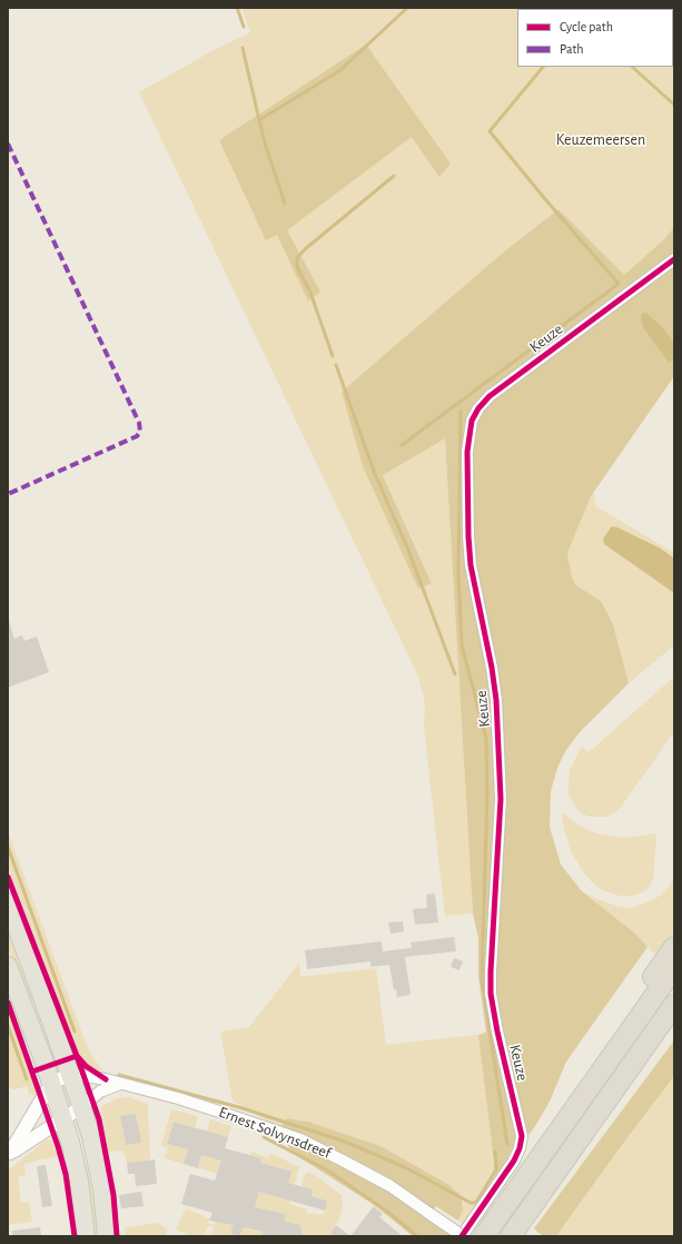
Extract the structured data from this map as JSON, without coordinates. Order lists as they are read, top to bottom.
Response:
{
  "streets": {
    "street": ["Keuze", "Ernest Solvynsdreef"]
  },
  "crossings": [
    ["Keuze", "Ernest Solvynsdreef"]
  ],
  "parks": ["Keuzemeersen"],
  "legend": ["Cycle path", "Path"]
}
